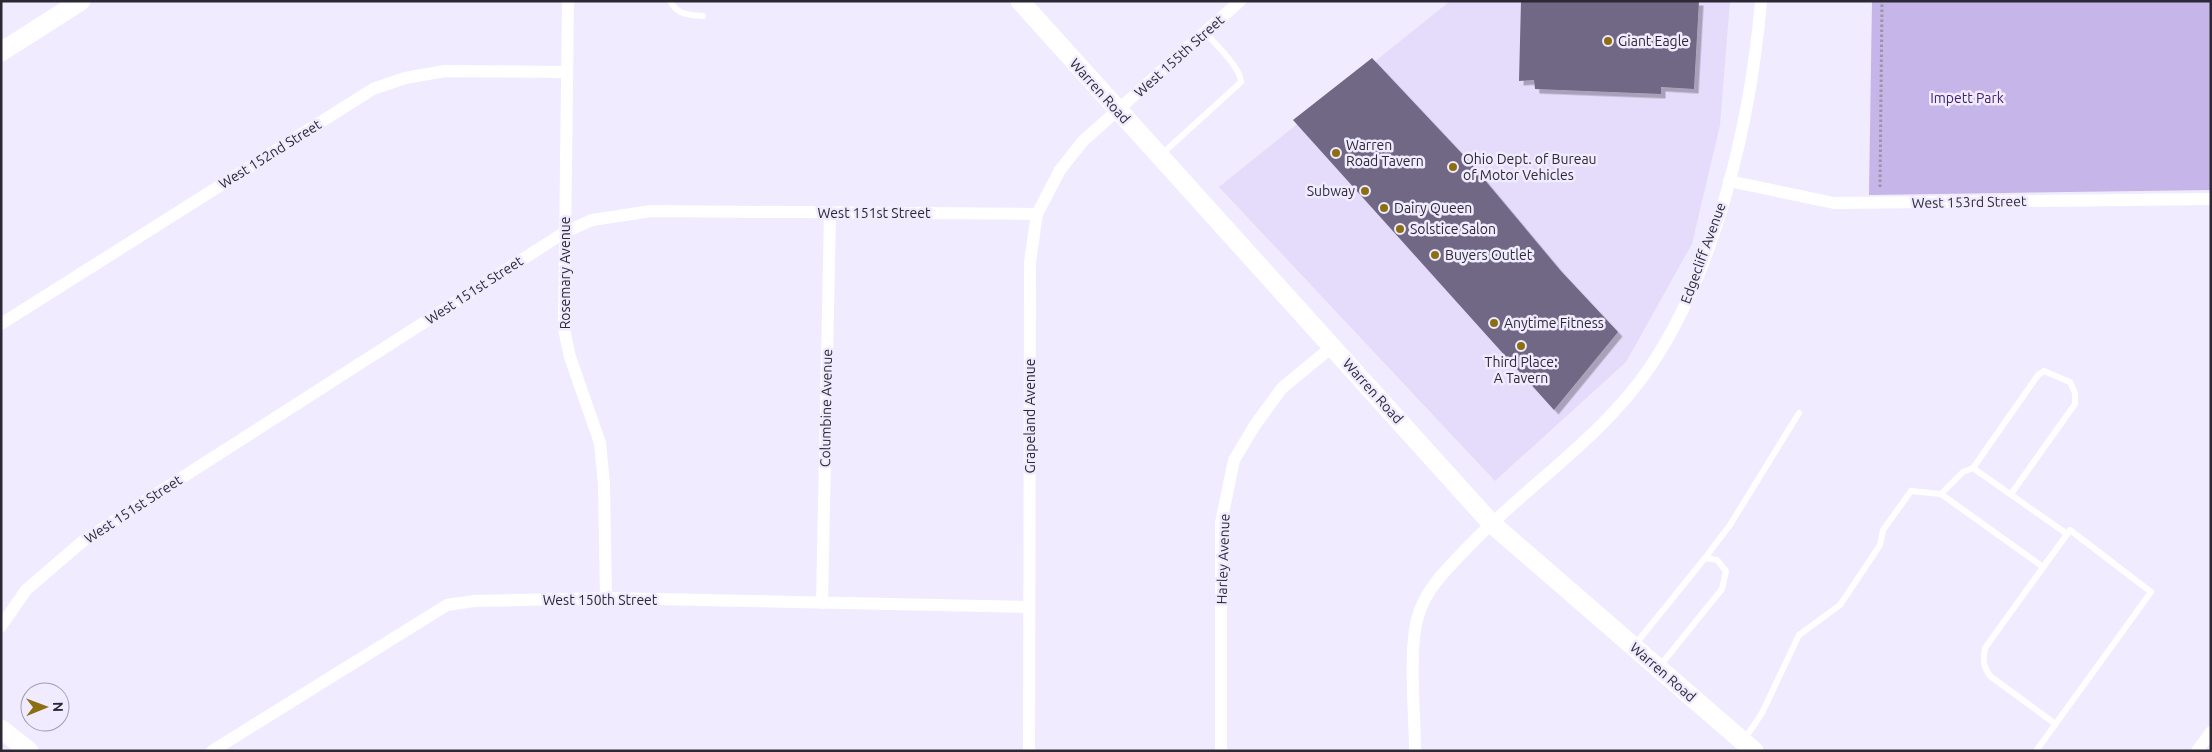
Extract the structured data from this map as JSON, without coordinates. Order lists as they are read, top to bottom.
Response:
{
  "streets": {
    "main road": ["Warren Road"],
    "street": [
      "West 155th Street",
      "West 152nd Street",
      "West 153rd Street",
      "West 151st Street",
      "Edgecliff Avenue",
      "Rosemary Avenue",
      "Columbine Avenue",
      "Grapeland Avenue",
      "Harley Avenue",
      "West 150th Street"
    ]
  },
  "crossings": [
    ["West 155th Street", "Warren Road"],
    ["West 155th Street", "Grapeland Avenue"],
    ["Warren Road", "Edgecliff Avenue"],
    ["Warren Road", "Grapeland Avenue"],
    ["Warren Road", "Harley Avenue"],
    ["West 152nd Street", "Rosemary Avenue"],
    ["West 153rd Street", "Edgecliff Avenue"],
    ["West 151st Street", "Rosemary Avenue"],
    ["West 151st Street", "Columbine Avenue"],
    ["West 151st Street", "Grapeland Avenue"],
    ["Rosemary Avenue", "West 150th Street"],
    ["Columbine Avenue", "West 150th Street"],
    ["Grapeland Avenue", "West 150th Street"]
  ],
  "parks": ["Impett Park"],
  "places": [
    "Giant Eagle",
    "Warren Road Tavern",
    "Ohio Dept. of Bureau of Motor Vehicles",
    "Subway",
    "Dairy Queen",
    "Solstice Salon",
    "Buyers Outlet",
    "Anytime Fitness",
    "Third Place: A Tavern"
  ],
  "north": "right"
}
